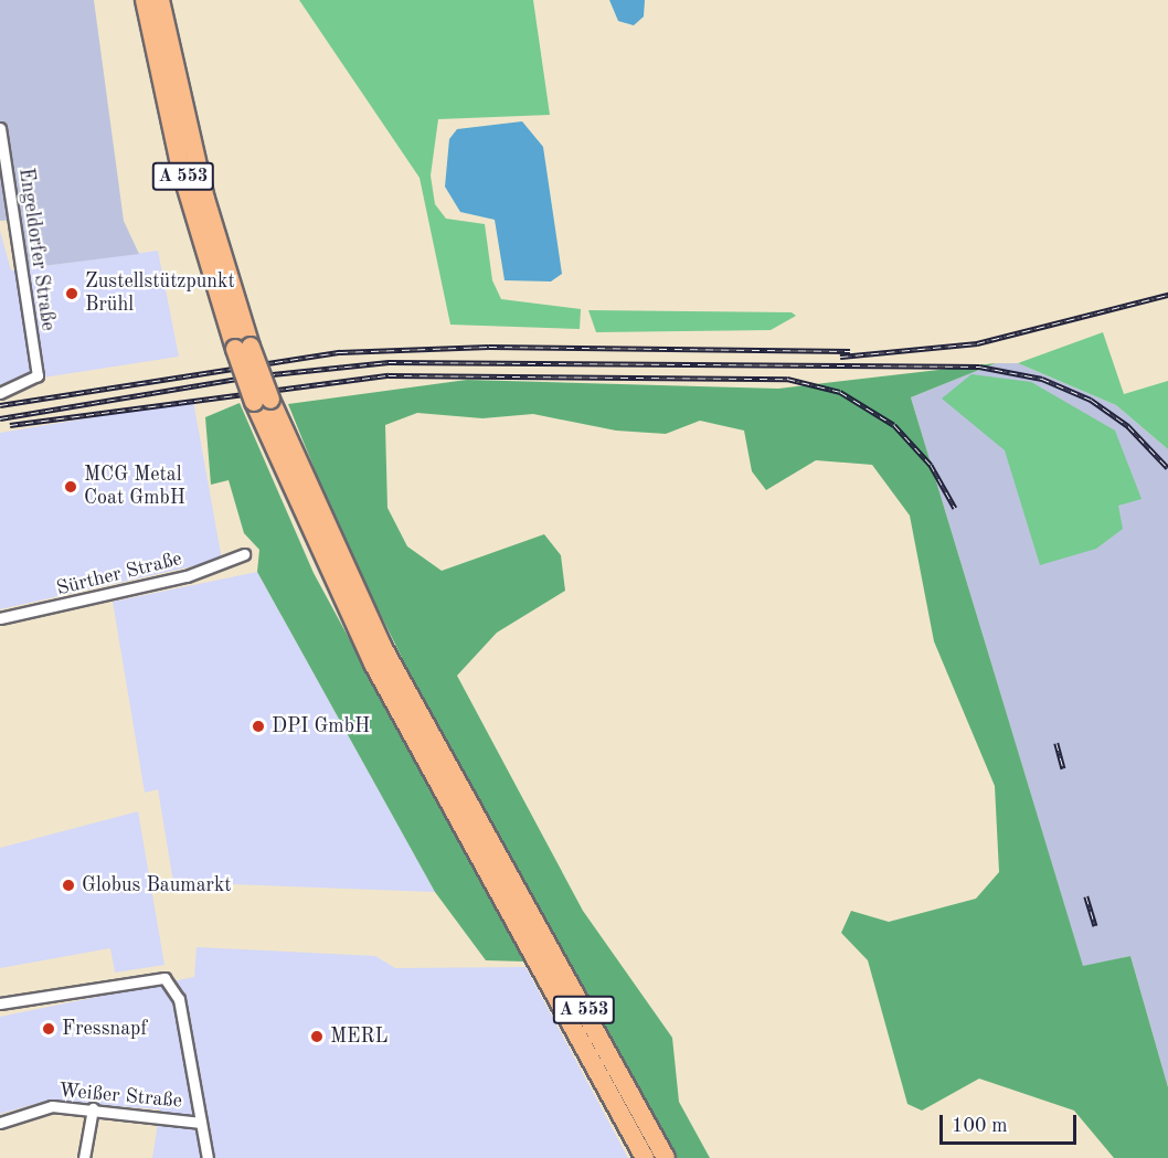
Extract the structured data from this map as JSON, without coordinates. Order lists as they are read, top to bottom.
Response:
{
  "streets": {
    "highway": ["A 553"],
    "street": ["Engeldorfer Straße", "Sürther Straße", "Weißer Straße"]
  },
  "places": [
    "Zustellstützpunkt Brühl",
    "MCG Metal Coat GmbH",
    "DPI GmbH",
    "Globus Baumarkt",
    "Fressnapf",
    "MERL"
  ],
  "scale_bar": "100 m"
}
